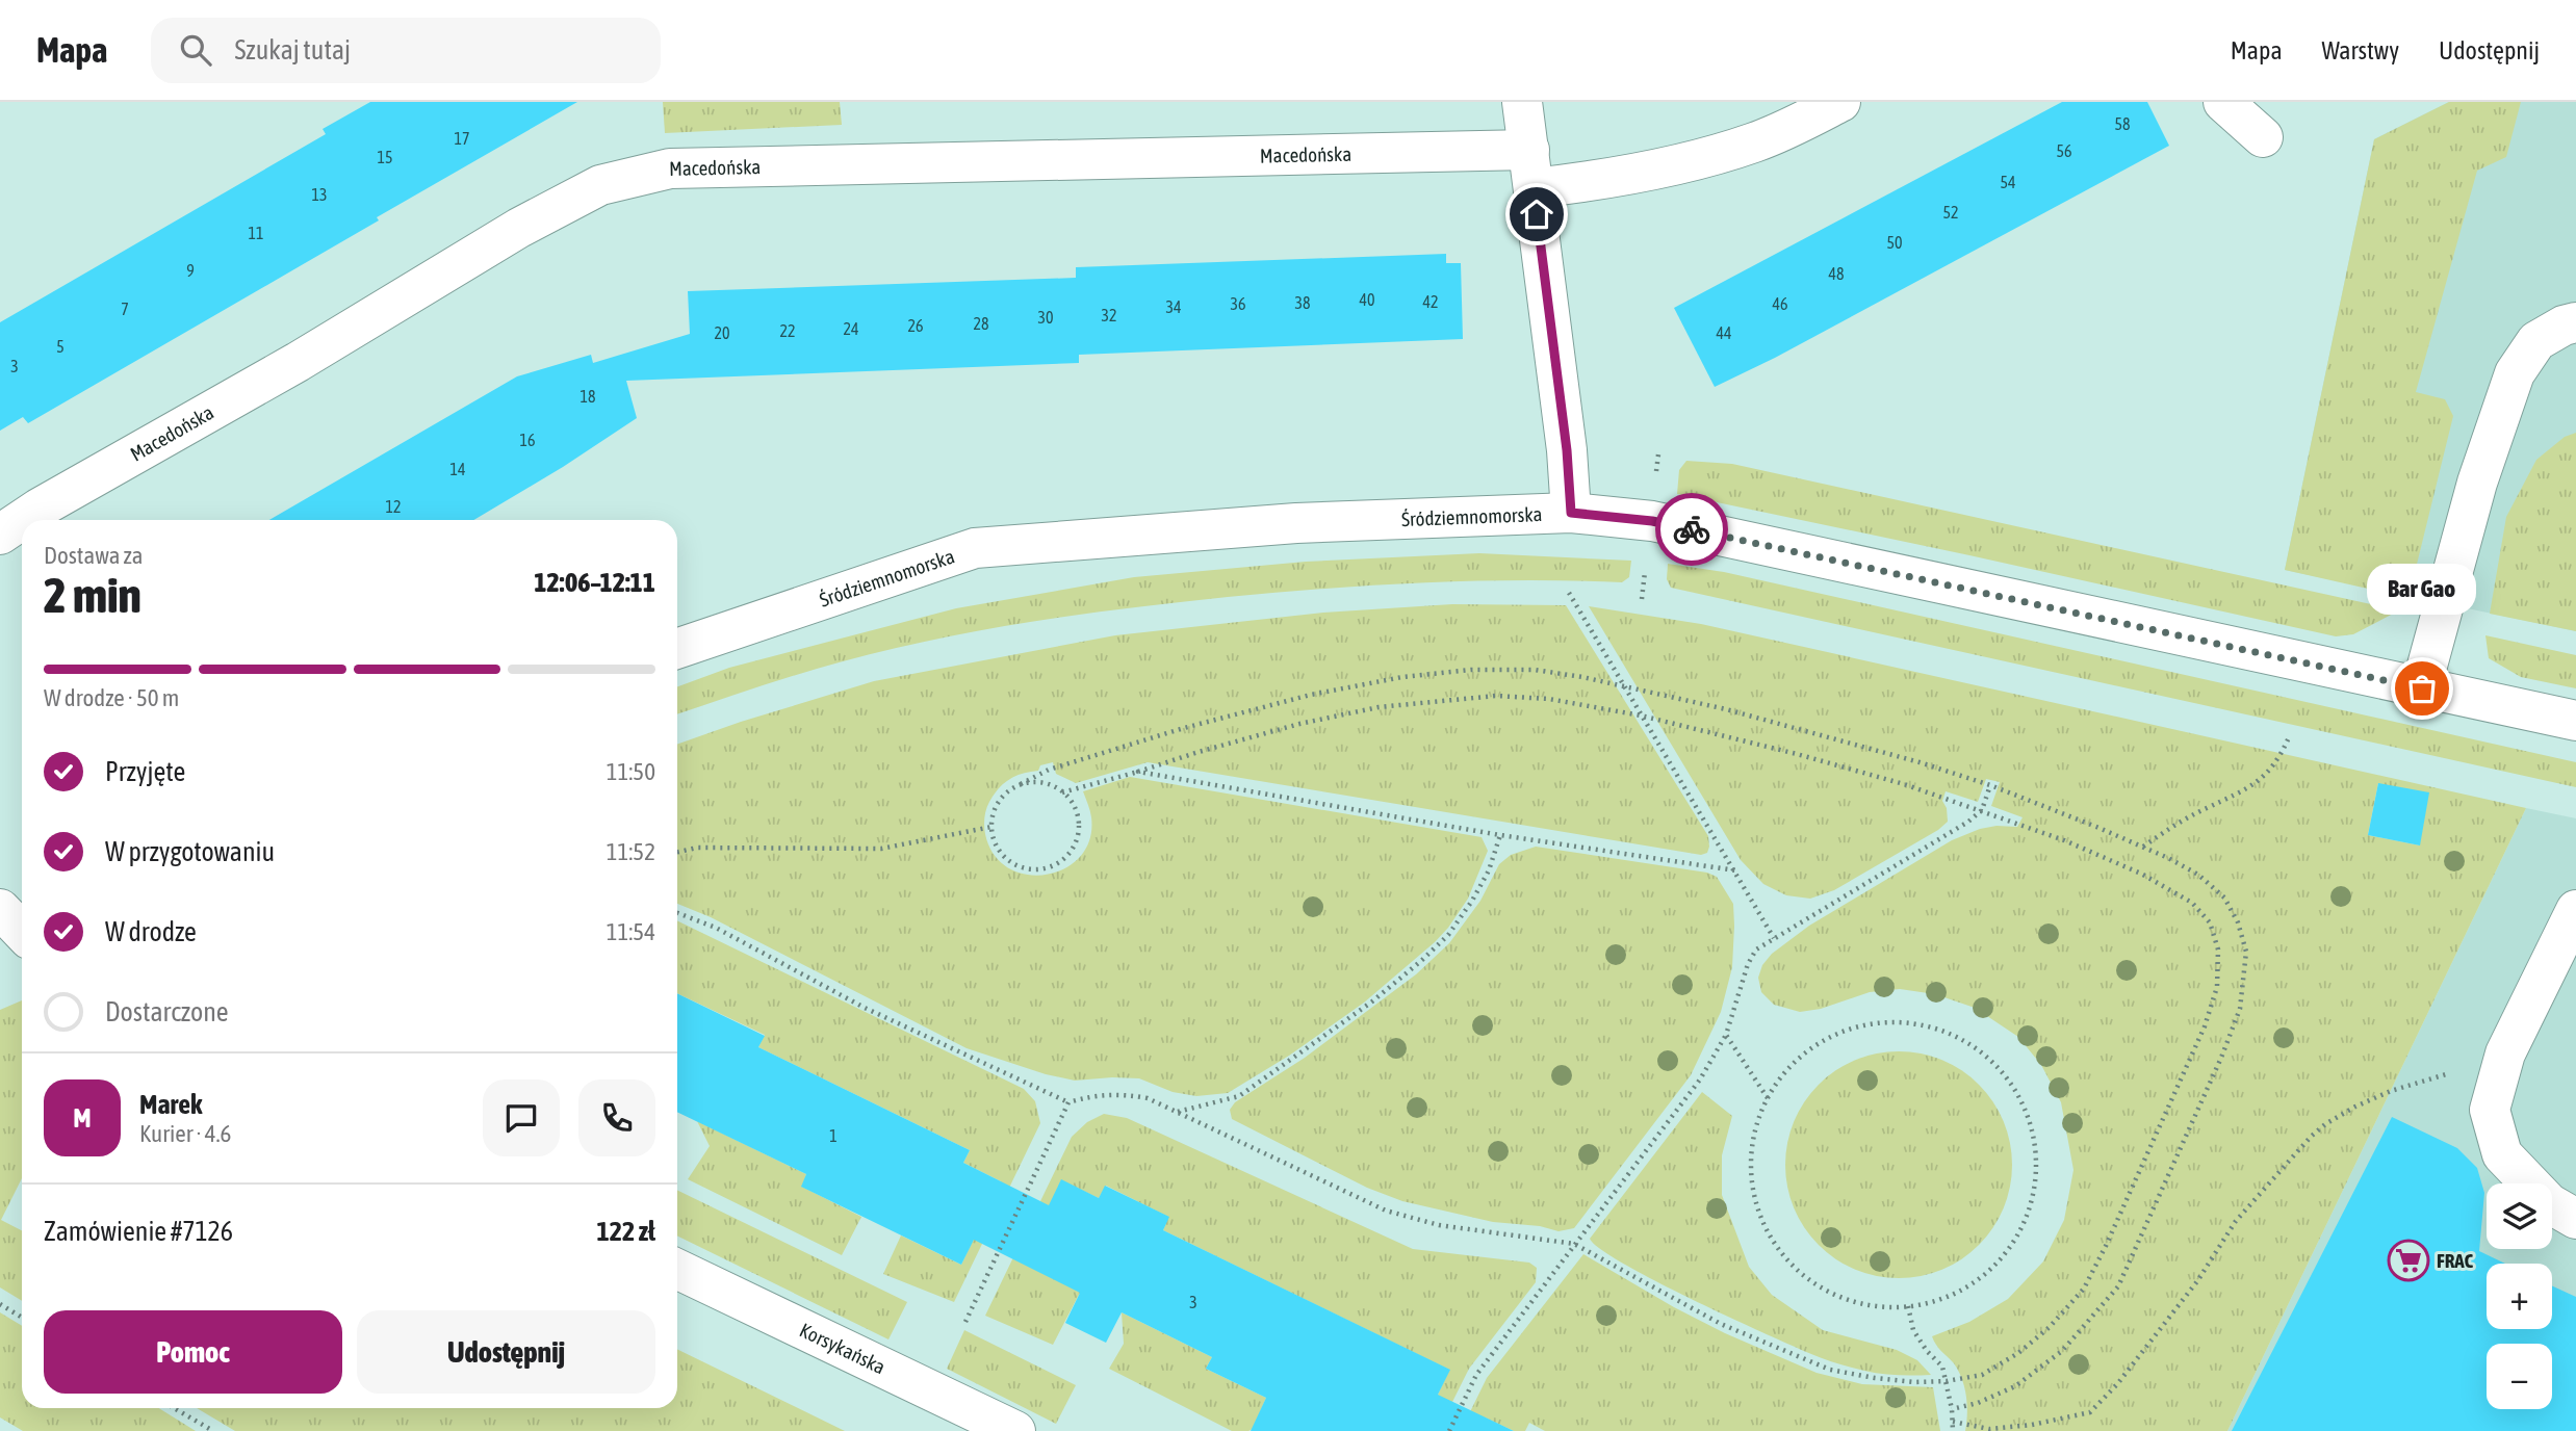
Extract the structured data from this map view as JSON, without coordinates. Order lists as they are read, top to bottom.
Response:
{
  "streets": {
    "street": ["Macedońska", "Śródziemnomorska", "Korsykańska"]
  },
  "places": {
    "other": ["Bar Gao"],
    "supermarket": ["FRAC"]
  },
  "house_numbers": [
    "58",
    "17",
    "56",
    "15",
    "54",
    "13",
    "52",
    "11",
    "50",
    "9",
    "48",
    "40",
    "42",
    "38",
    "36",
    "46",
    "34",
    "7",
    "32",
    "30",
    "28",
    "26",
    "24",
    "22",
    "20",
    "44",
    "5",
    "3",
    "18",
    "16",
    "14",
    "12",
    "1",
    "3"
  ],
  "page": {
    "header": "Mapa",
    "search": "Szukaj tutaj",
    "nav": ["Mapa", "Warstwy", "Udostępnij"],
    "heading": ["2 min", "Dostawa za", "12:06–12:11"],
    "panel": [
      "Marek",
      "Kurier · 4.6",
      "Zamówienie #7126",
      "122 zł"
    ],
    "bubble": "Bar Gao",
    "bar": "W drodze · 50 m",
    "list": [
      ["Przyjęte", "11:50"],
      ["W przygotowaniu", "11:52"],
      ["W drodze", "11:54"],
      "Dostarczone"
    ],
    "round": "M",
    "map_buttons": ["+", "−"],
    "buttons": ["Pomoc", "Udostępnij"]
  }
}
